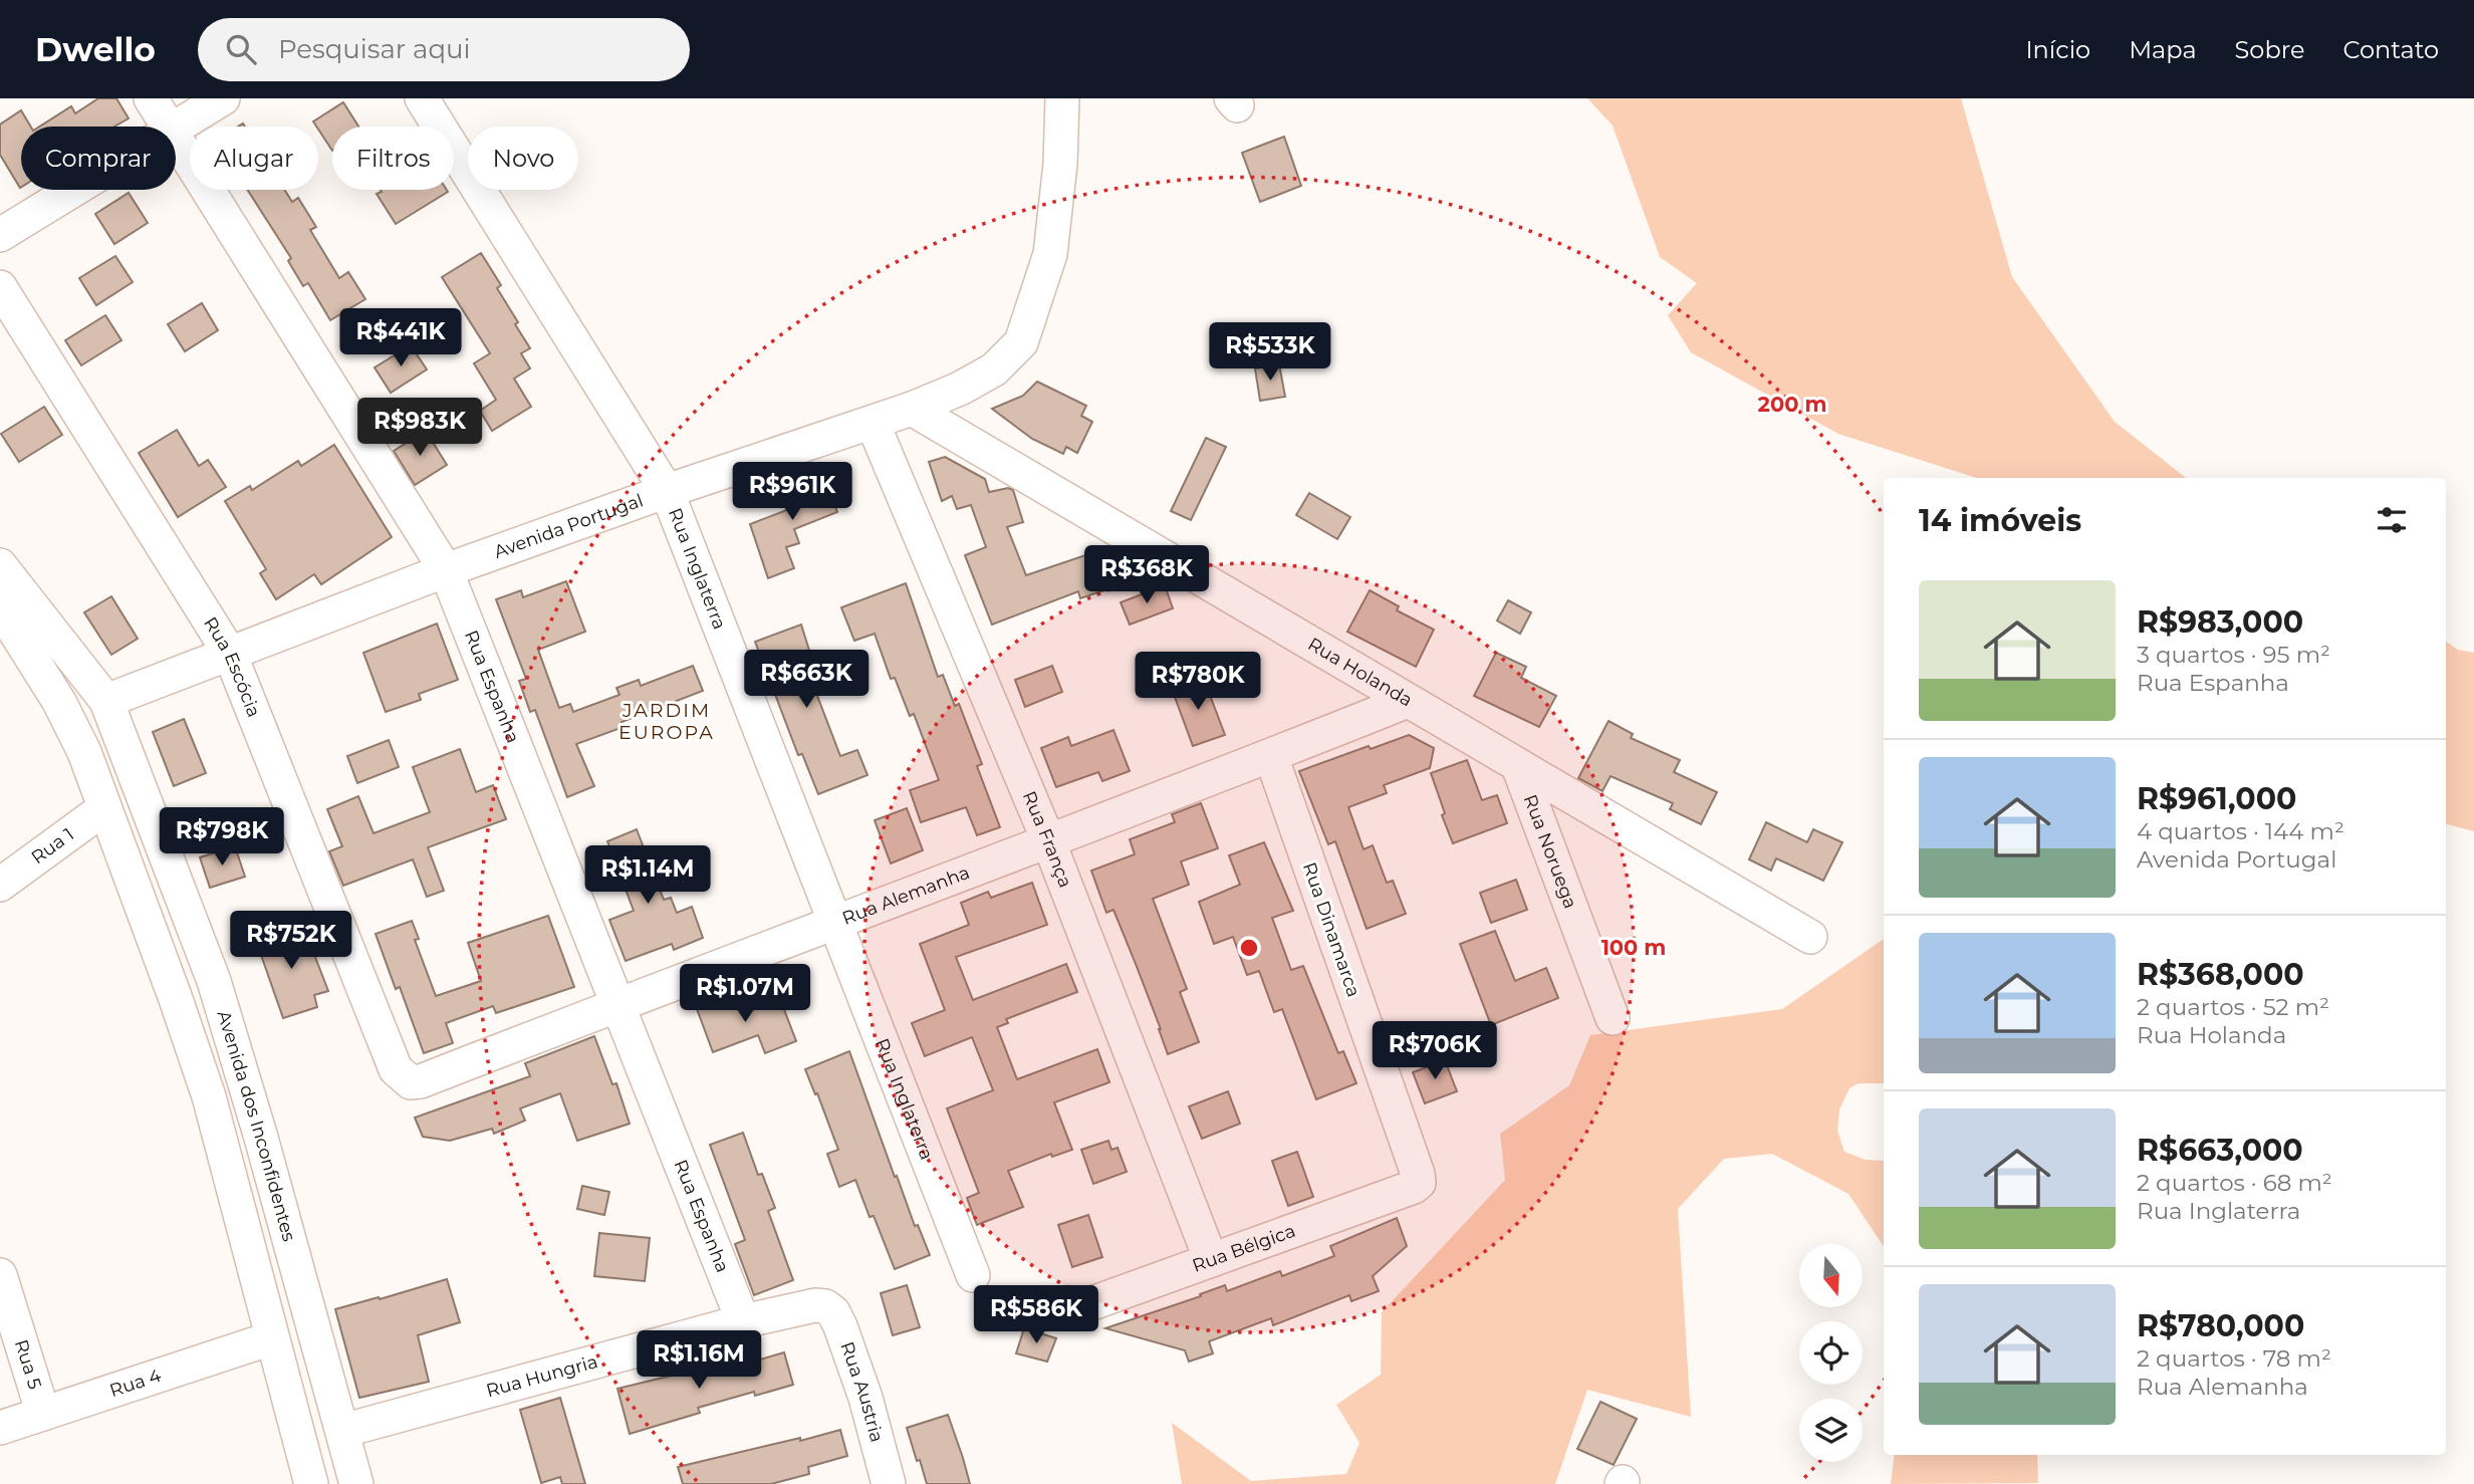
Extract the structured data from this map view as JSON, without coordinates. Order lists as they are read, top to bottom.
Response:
{
  "streets": {
    "street": [
      "Avenida Portugal",
      "Rua Inglaterra",
      "Rua Escócia",
      "Rua Holanda",
      "Rua Espanha",
      "Rua França",
      "Rua 1",
      "Rua Noruega",
      "Rua Alemanha",
      "Rua Dinamarca",
      "Avenida dos Inconfidentes",
      "Rua Bélgica",
      "Rua 5",
      "Rua Hungria",
      "Rua 4",
      "Rua Austria"
    ]
  },
  "crossings": [
    ["Avenida Portugal", "Rua Inglaterra"],
    ["Avenida Portugal", "Rua Escócia"],
    ["Avenida Portugal", "Rua Holanda"],
    ["Avenida Portugal", "Rua Espanha"],
    ["Avenida Portugal", "Rua França"],
    ["Avenida Portugal", "Avenida dos Inconfidentes"],
    ["Rua Inglaterra", "Rua Alemanha"],
    ["Rua Escócia", "Rua Alemanha"],
    ["Rua Holanda", "Rua Noruega"],
    ["Rua Holanda", "Rua Alemanha"],
    ["Rua Espanha", "Rua Alemanha"],
    ["Rua Espanha", "Rua Hungria"],
    ["Rua França", "Rua Alemanha"],
    ["Rua França", "Rua Bélgica"],
    ["Rua 1", "Avenida dos Inconfidentes"],
    ["Rua Alemanha", "Rua Dinamarca"],
    ["Rua Dinamarca", "Rua Bélgica"],
    ["Avenida dos Inconfidentes", "Rua Hungria"],
    ["Avenida dos Inconfidentes", "Rua 4"],
    ["Rua 5", "Rua 4"],
    ["Rua Hungria", "Rua Austria"]
  ],
  "districts": ["JARDIM EUROPA"],
  "north": "bottom",
  "page": {
    "header": "Dwello",
    "search": "Pesquisar aqui",
    "nav": [
      "Início",
      "Mapa",
      "Sobre",
      "Contato"
    ],
    "chip": [
      "Comprar",
      "Alugar",
      "Filtros",
      "Novo"
    ],
    "price": [
      "R$441K",
      "R$533K",
      "R$983K",
      "R$961K",
      "R$368K",
      "R$663K",
      "R$780K",
      "R$798K",
      "R$1.14M",
      "R$752K",
      "R$1.07M",
      "R$706K",
      "R$586K",
      "R$1.16M"
    ],
    "heading": "14 imóveis",
    "list": [
      {
        "name": "R$983,000",
        "note": "3 quartos · 95 m² · Rua Espanha"
      },
      {
        "name": "R$961,000",
        "note": "4 quartos · 144 m² · Avenida Portugal"
      },
      {
        "name": "R$368,000",
        "note": "2 quartos · 52 m² · Rua Holanda"
      },
      {
        "name": "R$663,000",
        "note": "2 quartos · 68 m² · Rua Inglaterra"
      },
      {
        "name": "R$780,000",
        "note": "2 quartos · 78 m² · Rua Alemanha"
      }
    ]
  },
  "rings": ["200 m", "100 m"]
}
